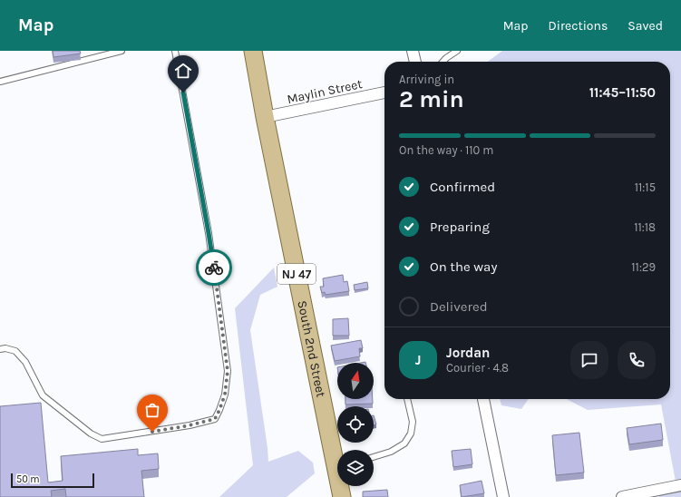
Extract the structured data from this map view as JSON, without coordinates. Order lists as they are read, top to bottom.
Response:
{
  "streets": {
    "main road": ["NJ 47", "South 2nd Street"],
    "street": ["Maylin Street"]
  },
  "crossings": [
    ["Maylin Street", "South 2nd Street"]
  ],
  "scale_bar": "50 m",
  "north": "top",
  "page": {
    "header": "Map",
    "nav": ["Map", "Directions", "Saved"],
    "heading": ["2 min", "Arriving in", "11:45–11:50"],
    "panel": ["Jordan", "Courier · 4.8"],
    "bar": "On the way · 110 m",
    "list": [
      ["Confirmed", "11:15"],
      ["Preparing", "11:18"],
      ["On the way", "11:29"],
      "Delivered"
    ],
    "round": "J",
    "scale": "50 m"
  }
}
